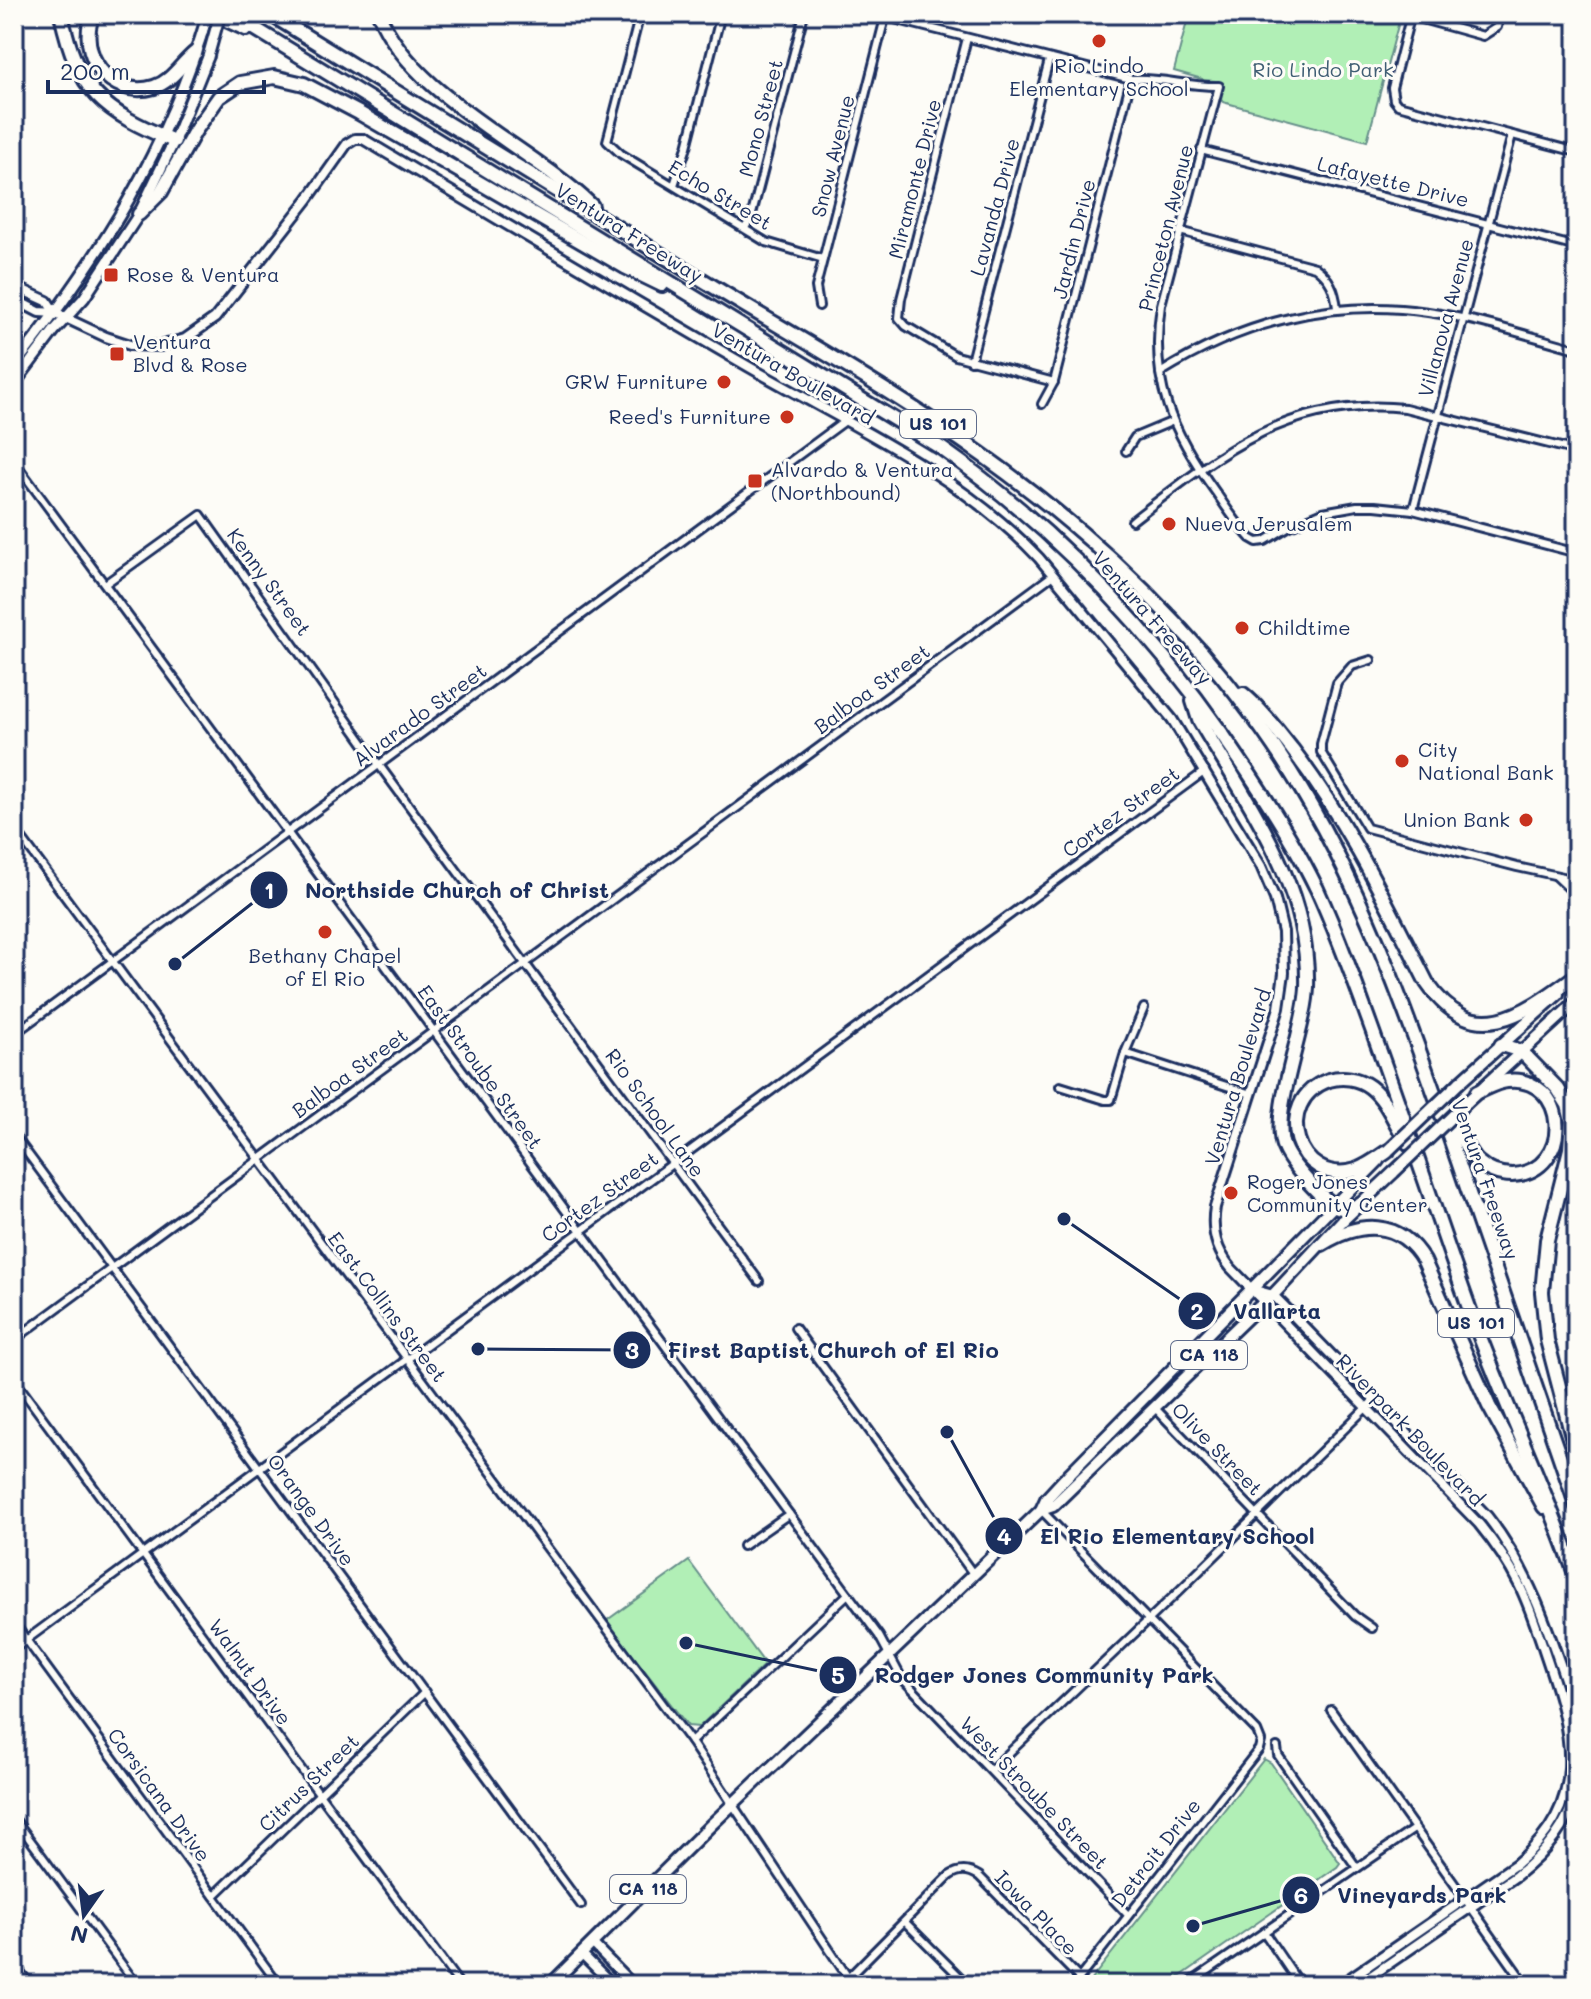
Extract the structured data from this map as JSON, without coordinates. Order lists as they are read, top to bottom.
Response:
{
  "streets": {
    "highway": ["Ventura Freeway", "US 101"],
    "main road": ["CA 118"],
    "street": [
      "Mono Street",
      "Snow Avenue",
      "Miramonte Drive",
      "Lafayette Drive",
      "Echo Street",
      "Lavanda Drive",
      "Princeton Avenue",
      "Jardin Drive",
      "Villanova Avenue",
      "Ventura Boulevard",
      "Kenny Street",
      "Balboa Street",
      "Alvarado Street",
      "Cortez Street",
      "East Stroube Street",
      "Rio School Lane",
      "East Collins Street",
      "Riverpark Boulevard",
      "Olive Street",
      "Orange Drive",
      "Walnut Drive",
      "Citrus Street",
      "West Stroube Street",
      "Corsicana Drive",
      "Detroit Drive",
      "Iowa Place"
    ]
  },
  "crossings": [
    ["Mono Street", "Echo Street"],
    ["Snow Avenue", "Echo Street"],
    ["Miramonte Drive", "Lavanda Drive"],
    ["Lafayette Drive", "Princeton Avenue"],
    ["Lafayette Drive", "Villanova Avenue"],
    ["Princeton Avenue", "Jardin Drive"],
    ["Princeton Avenue", "Villanova Avenue"],
    ["Ventura Boulevard", "Balboa Street"],
    ["Ventura Boulevard", "Alvarado Street"],
    ["Ventura Boulevard", "Cortez Street"],
    ["Ventura Boulevard", "CA 118"],
    ["Ventura Boulevard", "Riverpark Boulevard"],
    ["Kenny Street", "Alvarado Street"],
    ["Kenny Street", "East Stroube Street"],
    ["Kenny Street", "Rio School Lane"],
    ["Balboa Street", "East Stroube Street"],
    ["Balboa Street", "Rio School Lane"],
    ["Balboa Street", "East Collins Street"],
    ["Balboa Street", "Orange Drive"],
    ["Alvarado Street", "East Stroube Street"],
    ["Alvarado Street", "Rio School Lane"],
    ["Alvarado Street", "East Collins Street"],
    ["Cortez Street", "East Stroube Street"],
    ["Cortez Street", "Rio School Lane"],
    ["Cortez Street", "East Collins Street"],
    ["Cortez Street", "Orange Drive"],
    ["Cortez Street", "Walnut Drive"],
    ["Cortez Street", "Corsicana Drive"],
    ["East Stroube Street", "CA 118"],
    ["East Stroube Street", "West Stroube Street"],
    ["East Collins Street", "CA 118"],
    ["CA 118", "Riverpark Boulevard"],
    ["CA 118", "Olive Street"],
    ["CA 118", "West Stroube Street"],
    ["Orange Drive", "Citrus Street"],
    ["Walnut Drive", "Citrus Street"],
    ["Citrus Street", "Corsicana Drive"],
    ["West Stroube Street", "Detroit Drive"],
    ["Detroit Drive", "Iowa Place"]
  ],
  "parks": ["Rio Lindo Park"],
  "places": {
    "other": [
      "Rio Lindo Elementary School",
      "GRW Furniture",
      "Reed's Furniture",
      "Nueva Jerusalem",
      "Childtime",
      "City National Bank",
      "Union Bank",
      "Bethany Chapel of El Rio",
      "Northside Church of Christ",
      "Roger Jones Community Center",
      "Vallarta",
      "First Baptist Church of El Rio",
      "El Rio Elementary School",
      "Rodger Jones Community Park",
      "Vineyards Park"
    ],
    "transit": ["Rose & Ventura", "Ventura Blvd & Rose", "Alvardo & Ventura (Northbound)"]
  },
  "scale_bar": "200 m",
  "north": "bottom"
}
